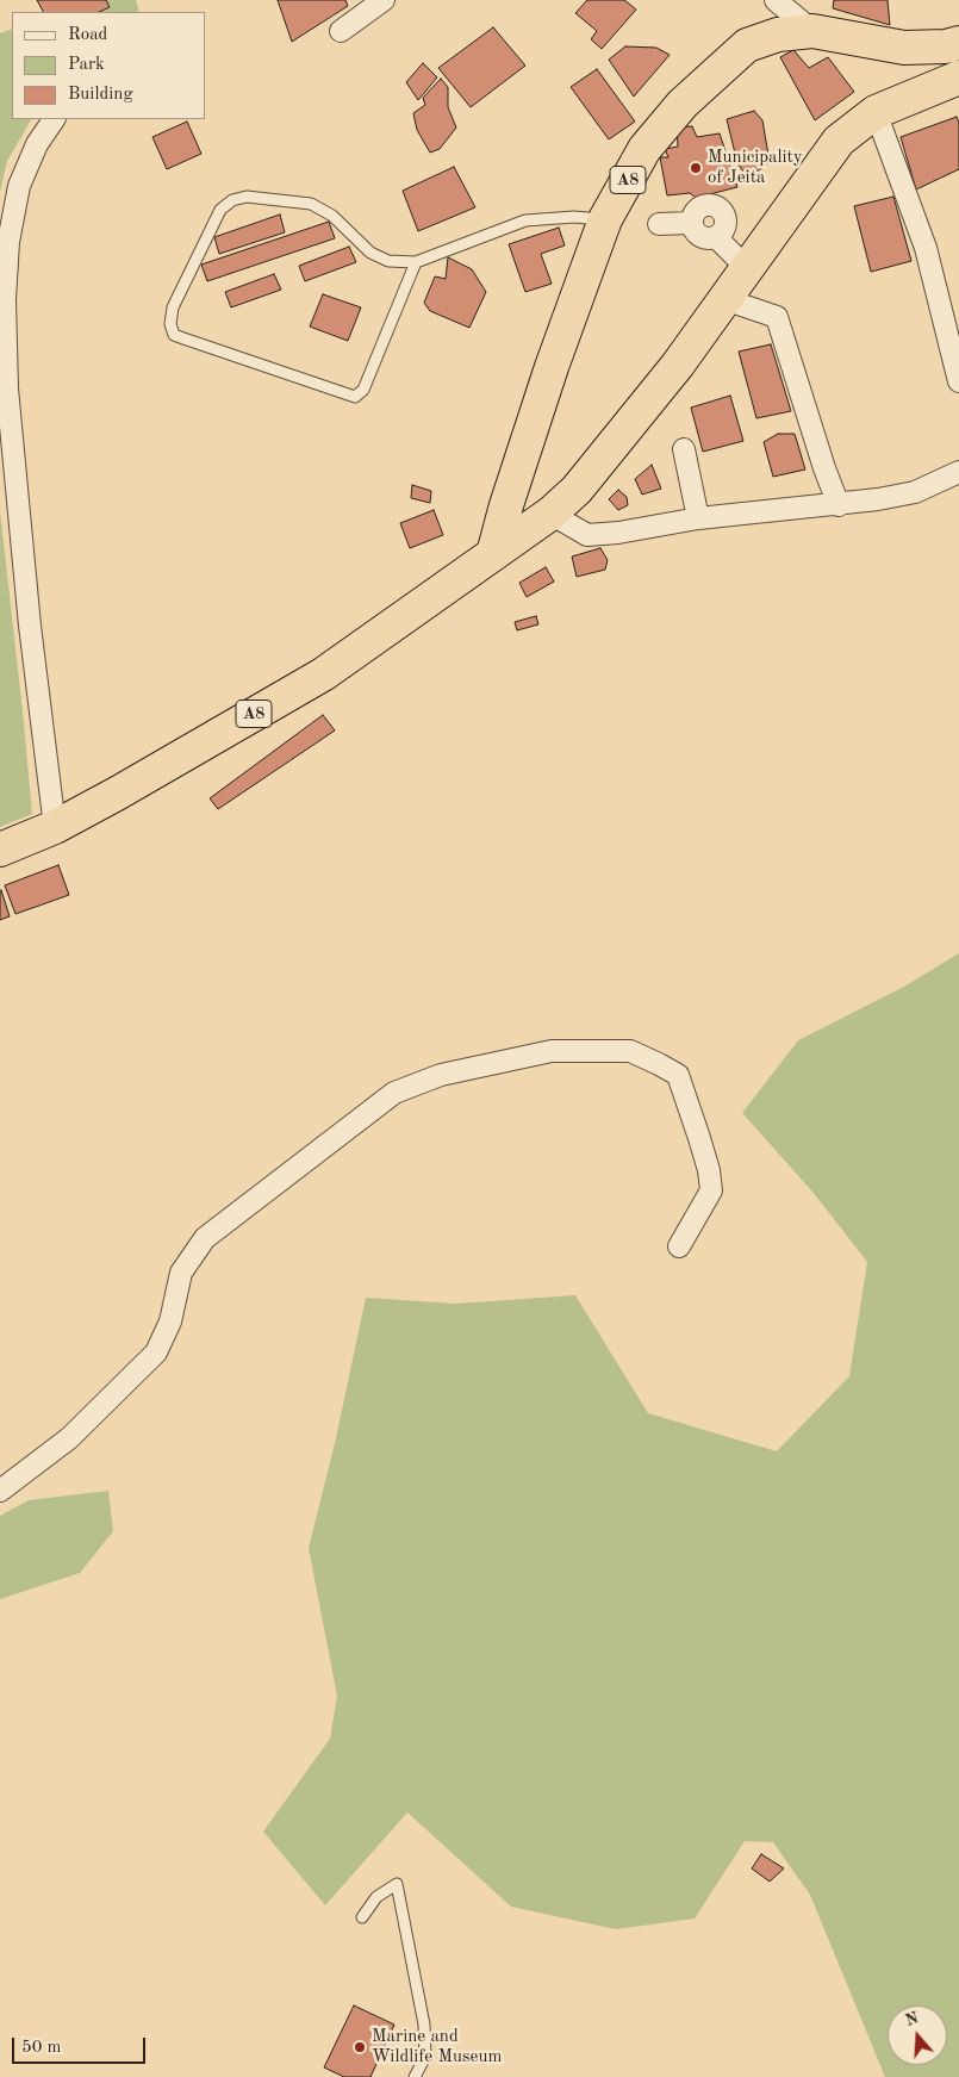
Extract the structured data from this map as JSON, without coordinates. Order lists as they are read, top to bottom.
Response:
{
  "streets": {
    "highway": ["A8"]
  },
  "places": ["Municipality of Jeita", "Marine and Wildlife Museum"],
  "legend": ["Road", "Park", "Building"],
  "scale_bar": "50 m",
  "north": "top"
}
